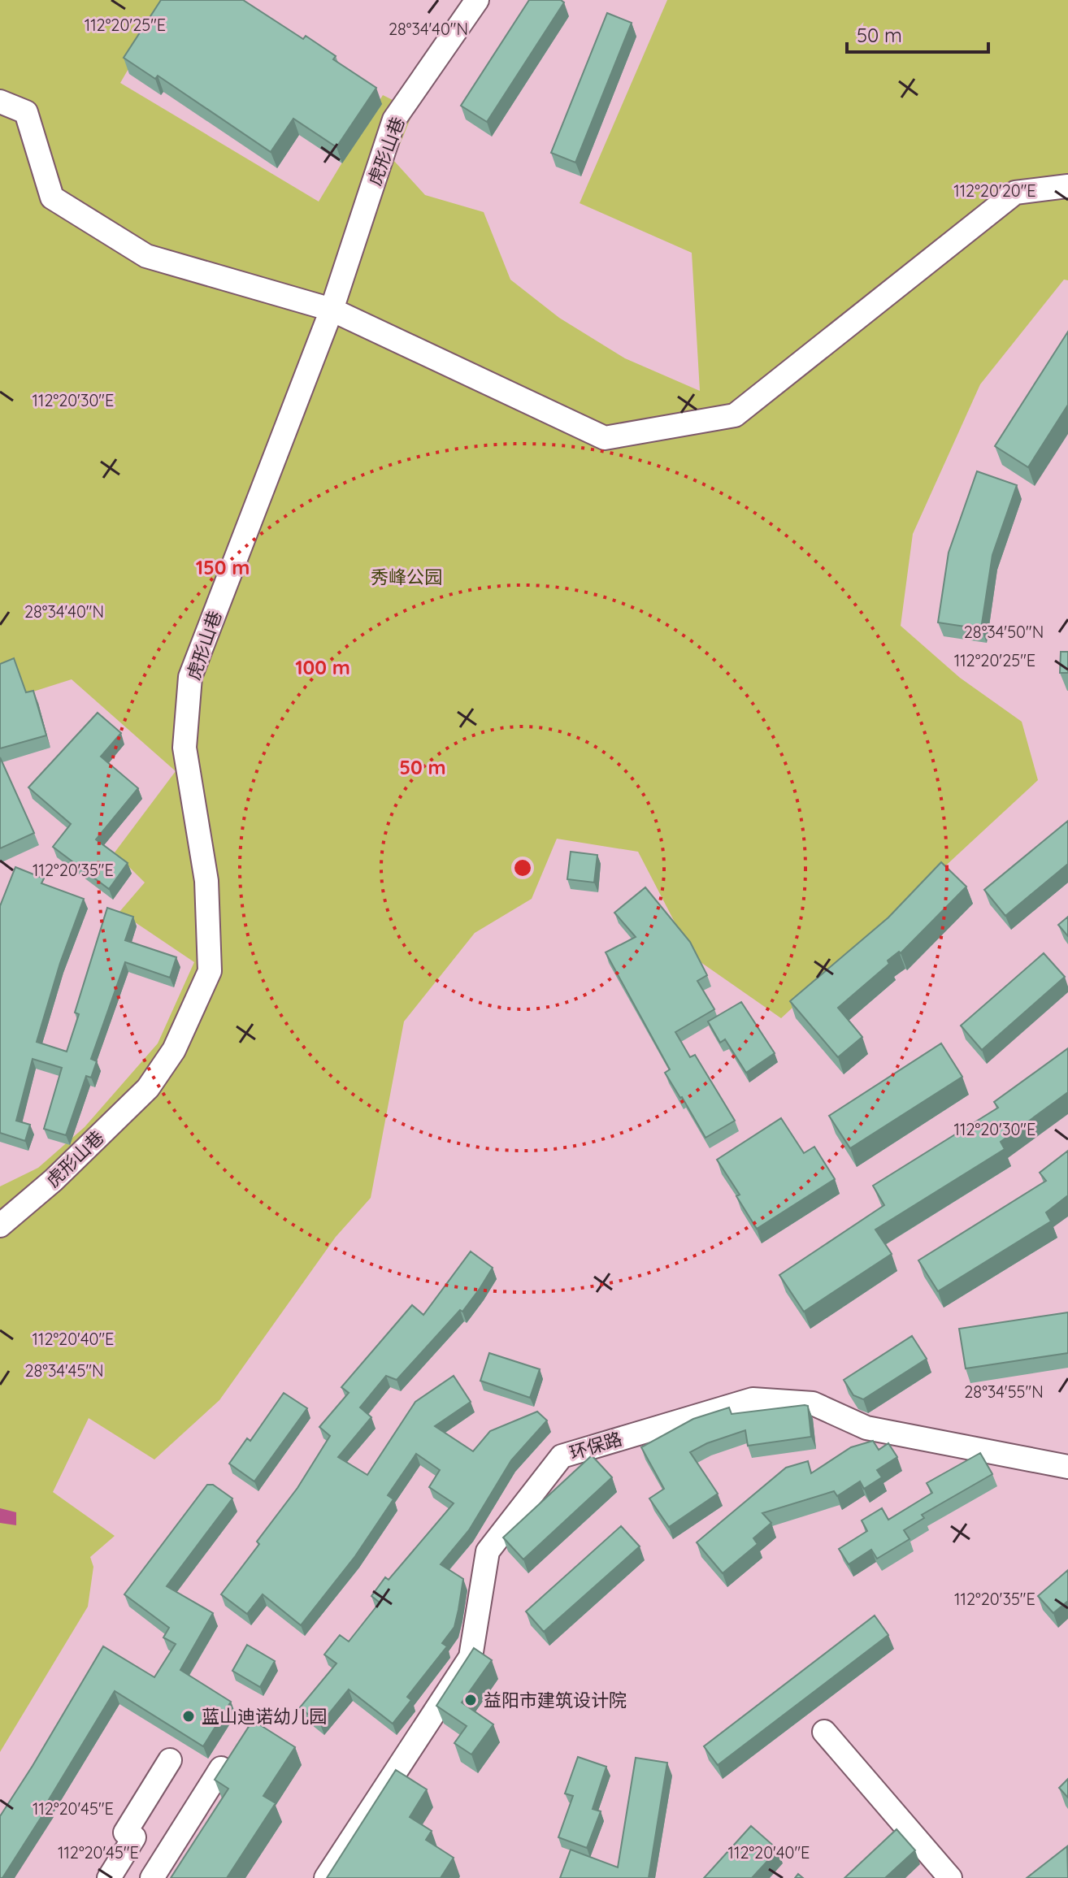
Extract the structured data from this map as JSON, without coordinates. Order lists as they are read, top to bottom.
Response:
{
  "streets": {
    "street": ["虎形山巷", "环保路"]
  },
  "parks": ["秀峰公园"],
  "places": ["益阳市建筑设计院", "蓝山迪诺幼儿园"],
  "scale_bar": "50 m",
  "coordinates": [
    "112°20'25\"E",
    "28°34'40\"N",
    "112°20'20\"E",
    "112°20'30\"E",
    "28°34'50\"N",
    "112°20'35\"E",
    "112°20'40\"E",
    "28°34'45\"N",
    "28°34'55\"N",
    "112°20'45\"E"
  ],
  "rings": ["150 m", "100 m", "50 m"]
}
